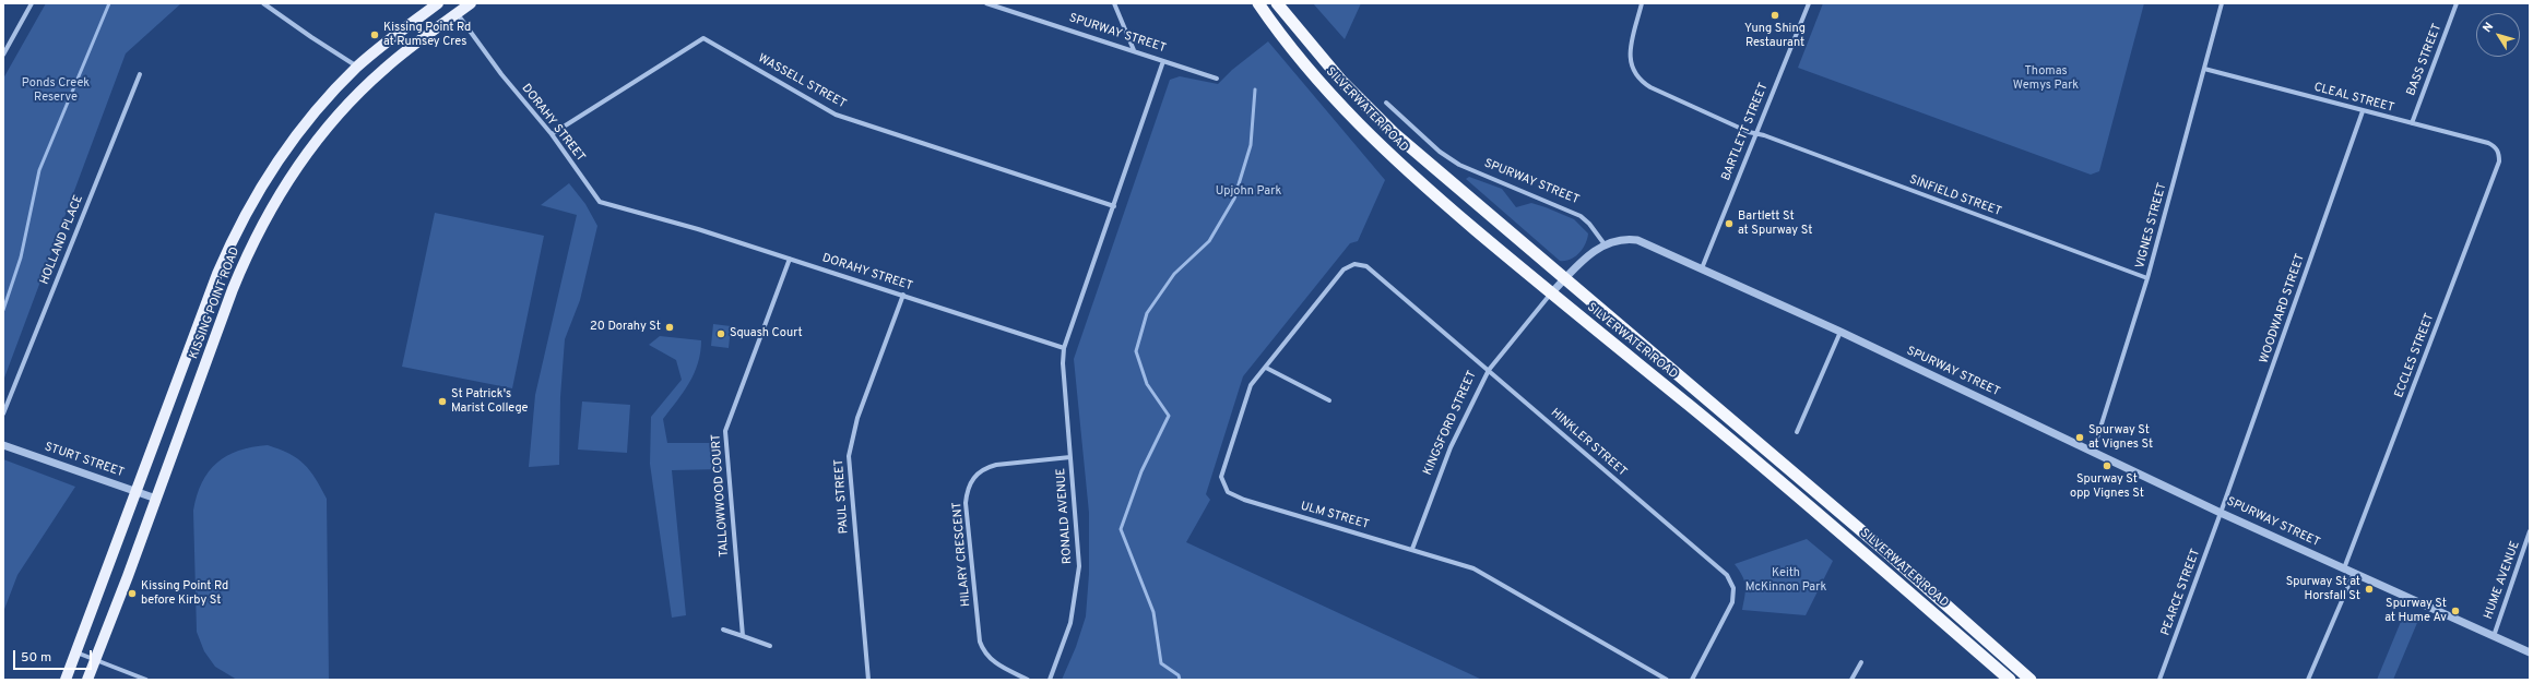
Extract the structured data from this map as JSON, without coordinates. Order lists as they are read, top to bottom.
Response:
{
  "streets": {
    "highway": ["SILVERWATER ROAD"],
    "main road": ["KISSING POINT ROAD"],
    "street": [
      "SPURWAY STREET",
      "BASS STREET",
      "WASSELL STREET",
      "CLEAL STREET",
      "DORAHY STREET",
      "BARTLETT STREET",
      "SINFIELD STREET",
      "VIGNES STREET",
      "HOLLAND PLACE",
      "WOODWARD STREET",
      "ECCLES STREET",
      "KINGSFORD STREET",
      "HINKLER STREET",
      "STURT STREET",
      "TALLOWWOOD COURT",
      "PAUL STREET",
      "RONALD AVENUE",
      "ULM STREET",
      "HILARY CRESCENT",
      "HUME AVENUE",
      "PEARCE STREET"
    ]
  },
  "crossings": [
    ["SPURWAY STREET", "BARTLETT STREET"],
    ["SPURWAY STREET", "VIGNES STREET"],
    ["SPURWAY STREET", "WOODWARD STREET"],
    ["SPURWAY STREET", "ECCLES STREET"],
    ["SPURWAY STREET", "KINGSFORD STREET"],
    ["SPURWAY STREET", "HUME AVENUE"],
    ["SPURWAY STREET", "PEARCE STREET"],
    ["BASS STREET", "CLEAL STREET"],
    ["WASSELL STREET", "DORAHY STREET"],
    ["CLEAL STREET", "VIGNES STREET"],
    ["CLEAL STREET", "WOODWARD STREET"],
    ["CLEAL STREET", "ECCLES STREET"],
    ["SILVERWATER ROAD", "KINGSFORD STREET"],
    ["DORAHY STREET", "KISSING POINT ROAD"],
    ["DORAHY STREET", "TALLOWWOOD COURT"],
    ["DORAHY STREET", "PAUL STREET"],
    ["DORAHY STREET", "RONALD AVENUE"],
    ["BARTLETT STREET", "SINFIELD STREET"],
    ["SINFIELD STREET", "VIGNES STREET"],
    ["KISSING POINT ROAD", "STURT STREET"],
    ["WOODWARD STREET", "PEARCE STREET"],
    ["KINGSFORD STREET", "HINKLER STREET"],
    ["KINGSFORD STREET", "ULM STREET"],
    ["HINKLER STREET", "ULM STREET"],
    ["RONALD AVENUE", "HILARY CRESCENT"]
  ],
  "parks": [
    "Thomas Wemys Park",
    "Ponds Creek Reserve",
    "Upjohn Park",
    "Keith McKinnon Park"
  ],
  "places": [
    "Yung Shing Restaurant",
    "Kissing Point Rd at Rumsey Cres",
    "Bartlett St at Spurway St",
    "20 Dorahy St",
    "Squash Court",
    "St Patrick's Marist College",
    "Spurway St at Vignes St",
    "Spurway St opp Vignes St",
    "Spurway St at Horsfall St",
    "Kissing Point Rd before Kirby St",
    "Spurway St at Hume Av"
  ],
  "scale_bar": "50 m",
  "north": "top left"
}
